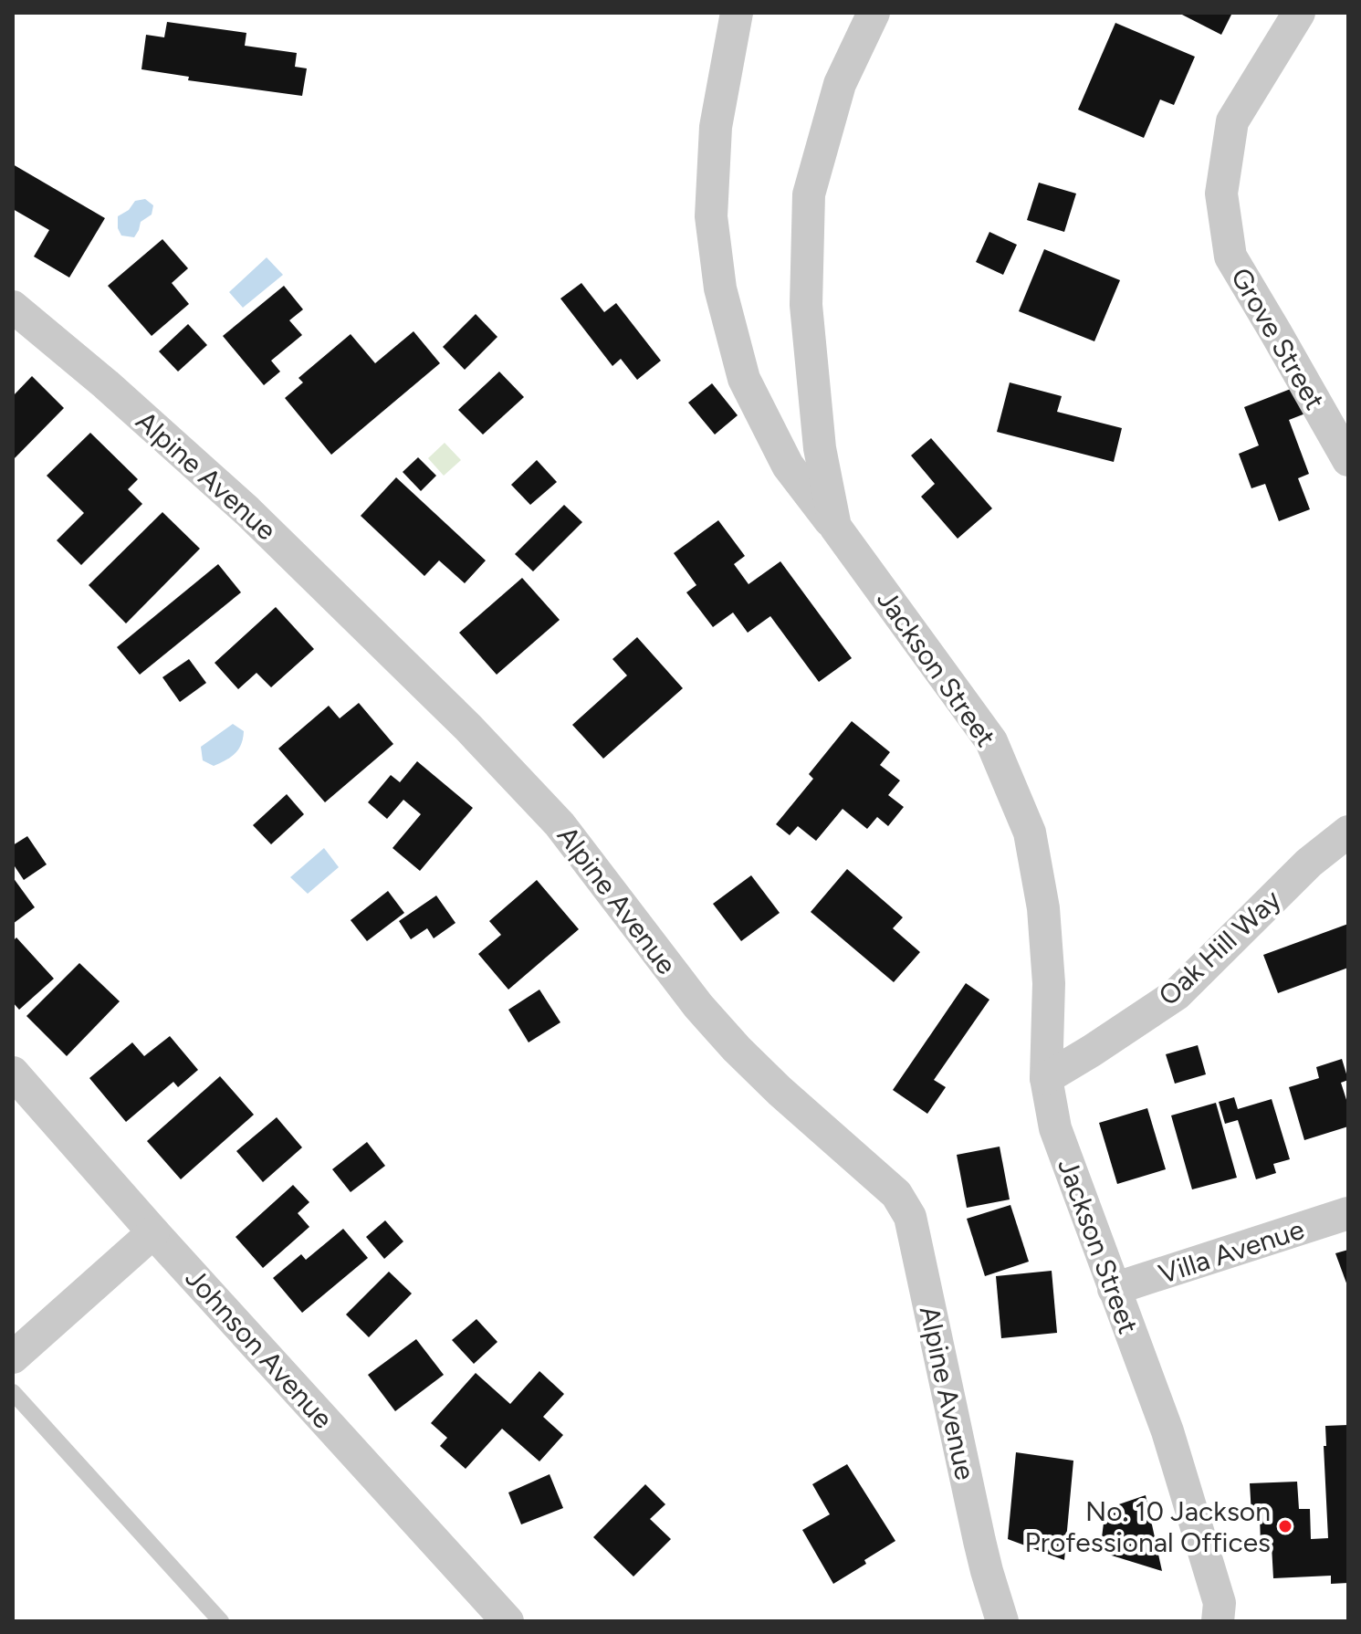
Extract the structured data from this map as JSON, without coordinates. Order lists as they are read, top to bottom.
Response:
{
  "streets": {
    "street": [
      "Grove Street",
      "Alpine Avenue",
      "Jackson Street",
      "Oak Hill Way",
      "Villa Avenue",
      "Johnson Avenue"
    ]
  },
  "crossings": [
    ["Jackson Street", "Oak Hill Way"],
    ["Jackson Street", "Villa Avenue"]
  ],
  "places": ["No. 10 Jackson Professional Offices"]
}
